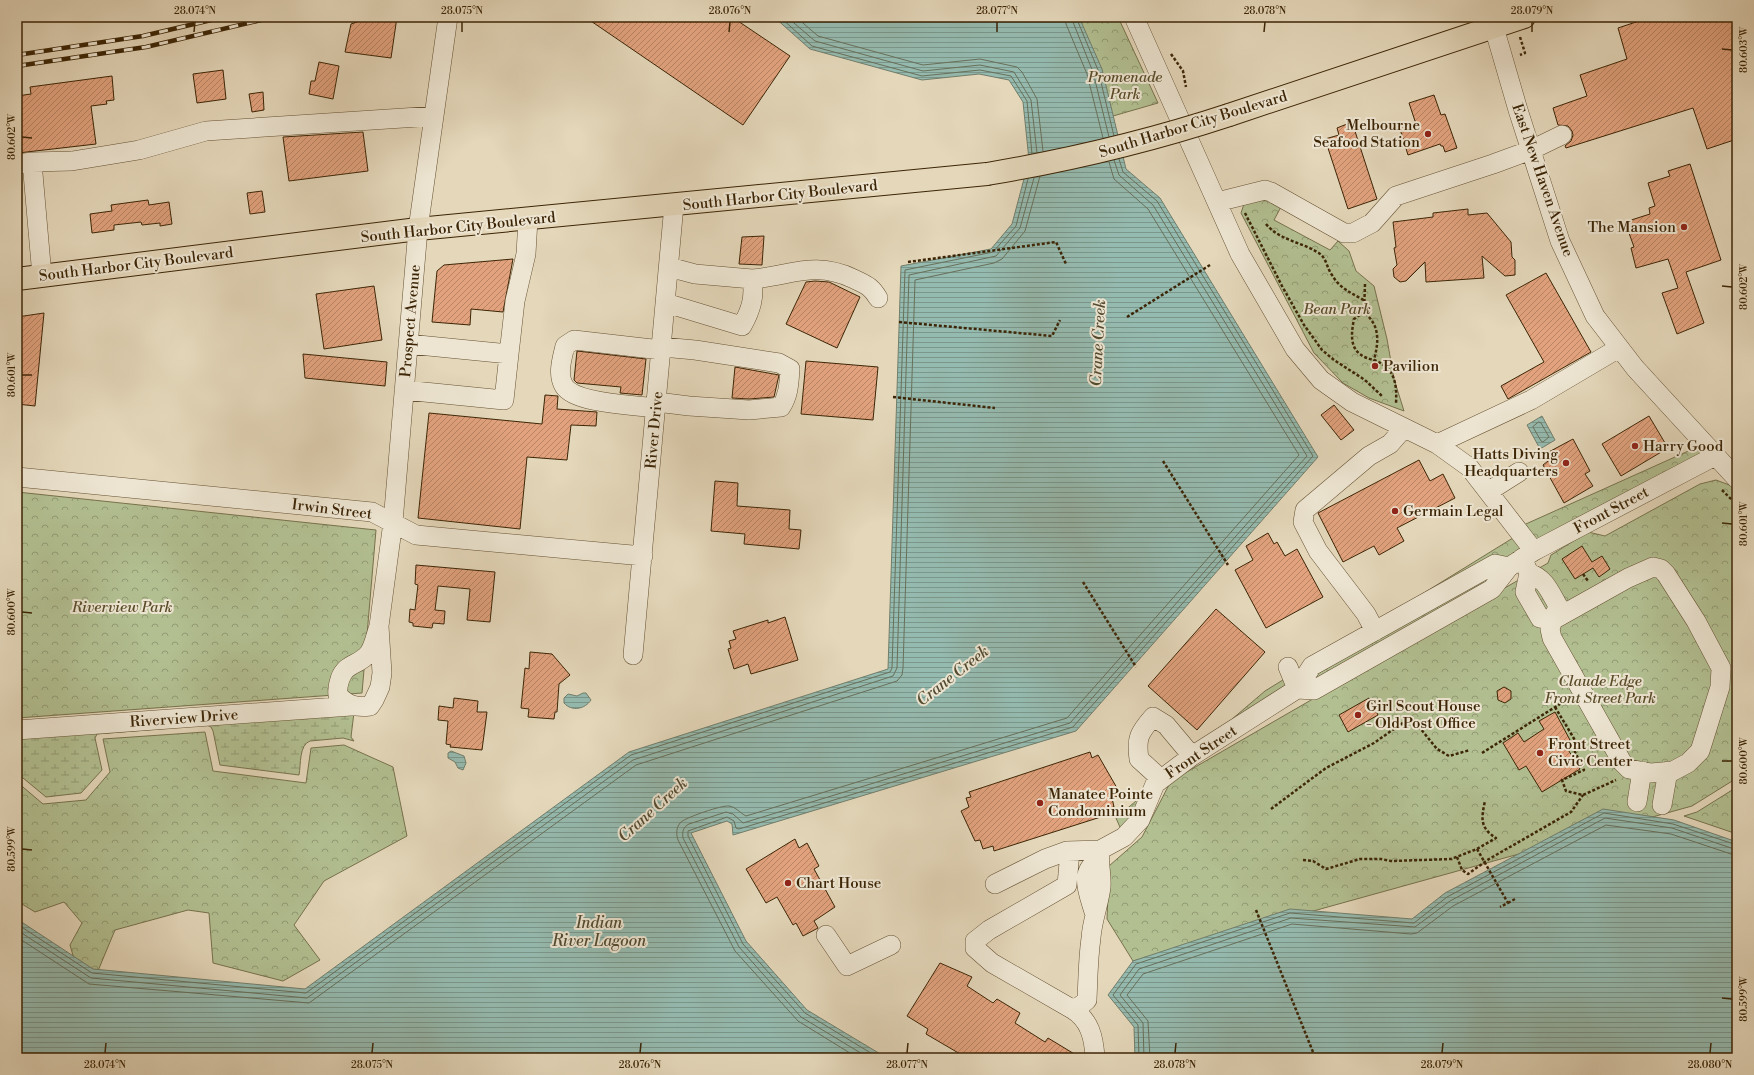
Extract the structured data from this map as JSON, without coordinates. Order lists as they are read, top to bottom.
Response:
{
  "streets": {
    "main road": ["South Harbor City Boulevard"],
    "street": [
      "East New Haven Avenue",
      "Prospect Avenue",
      "River Drive",
      "Irwin Street",
      "Front Street",
      "Riverview Drive"
    ]
  },
  "crossings": [
    ["South Harbor City Boulevard", "East New Haven Avenue"],
    ["South Harbor City Boulevard", "Prospect Avenue"],
    ["South Harbor City Boulevard", "River Drive"],
    ["East New Haven Avenue", "Front Street"],
    ["Prospect Avenue", "Irwin Street"],
    ["Prospect Avenue", "Riverview Drive"],
    ["River Drive", "Irwin Street"]
  ],
  "water": ["Crane Creek", "Indian River Lagoon"],
  "parks": [
    "Promenade Park",
    "Bean Park",
    "Riverview Park",
    "Claude Edge Front Street Park"
  ],
  "places": [
    "Melbourne Seafood Station",
    "The Mansion",
    "Pavilion",
    "Harry Good",
    "Hatts Diving Headquarters",
    "Germain Legal",
    "Girl Scout House - Old Post Office",
    "Front Street Civic Center",
    "Manatee Pointe Condominium",
    "Chart House"
  ],
  "coordinates": [
    "28.074°N",
    "28.075°N",
    "28.076°N",
    "28.077°N",
    "28.078°N",
    "28.079°N",
    "80.603°W",
    "80.602°W",
    "80.601°W",
    "80.600°W",
    "80.599°W",
    "28.080°N"
  ]
}
